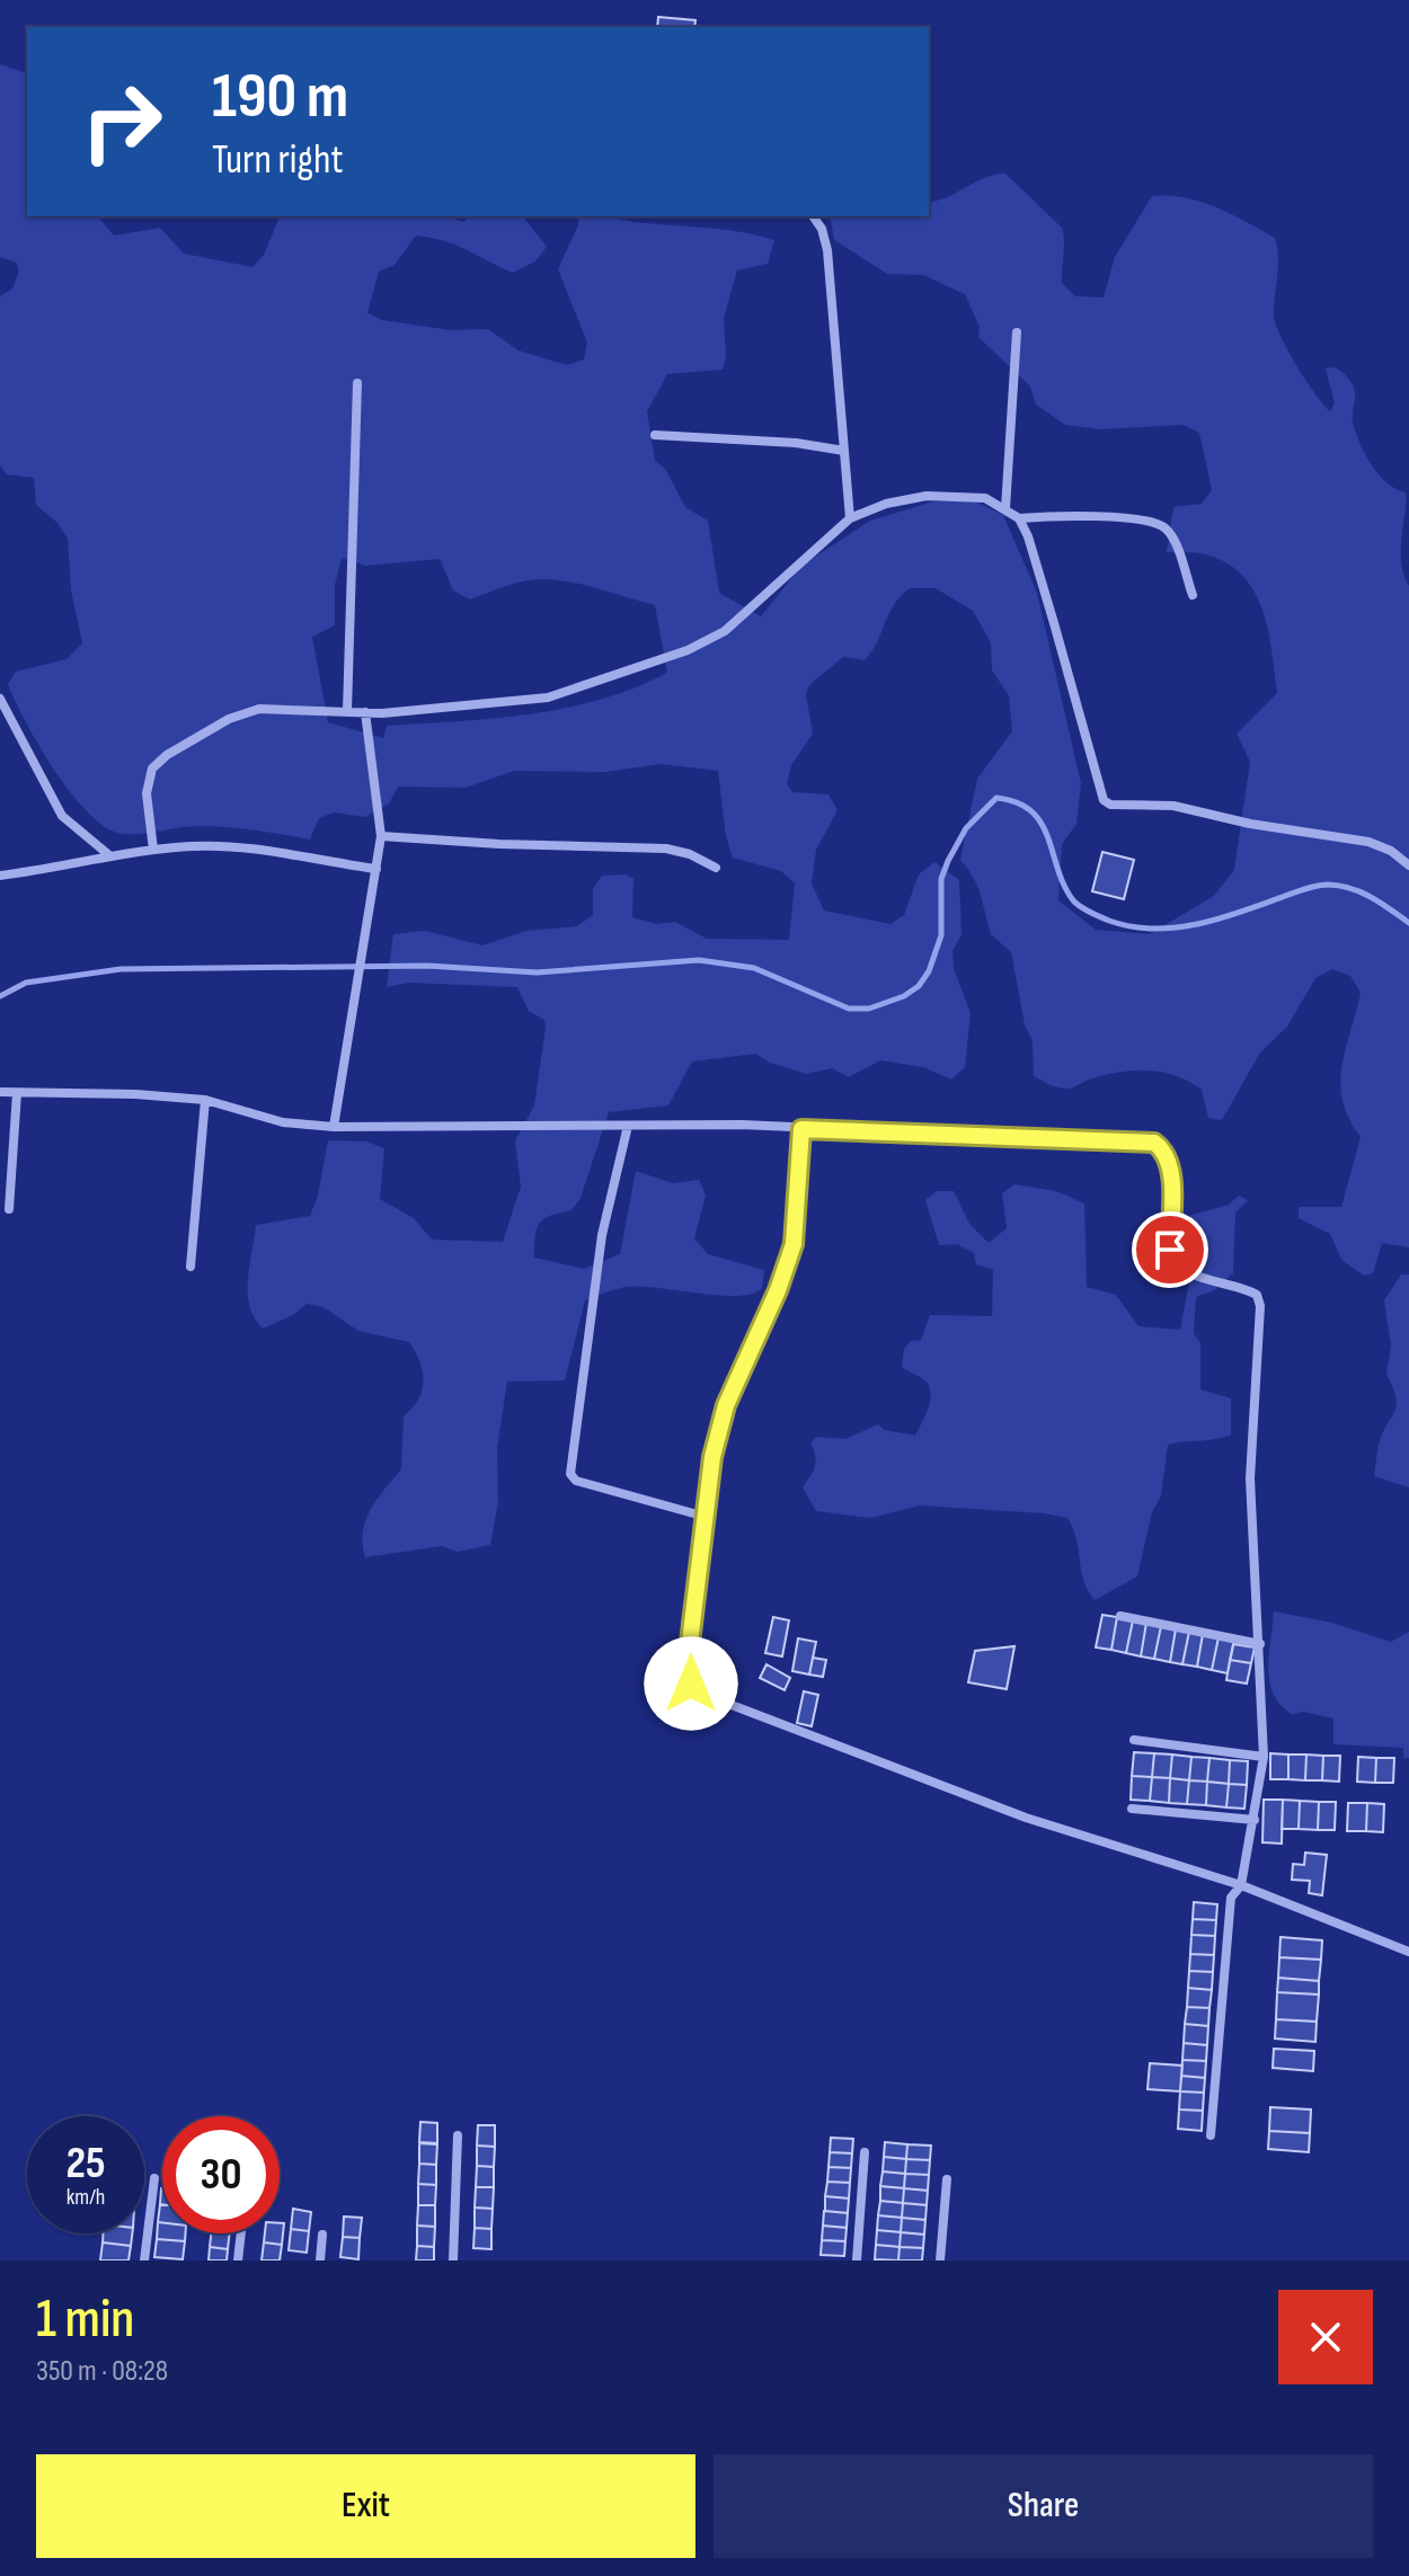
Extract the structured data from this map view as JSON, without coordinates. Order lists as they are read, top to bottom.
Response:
{
  "page": {
    "turn": ["190 m", "Turn right"],
    "speed": "25 km/h",
    "limit": "30",
    "heading": ["1 min", "350 m · 08:28"],
    "buttons": ["Exit", "Share"]
  }
}
